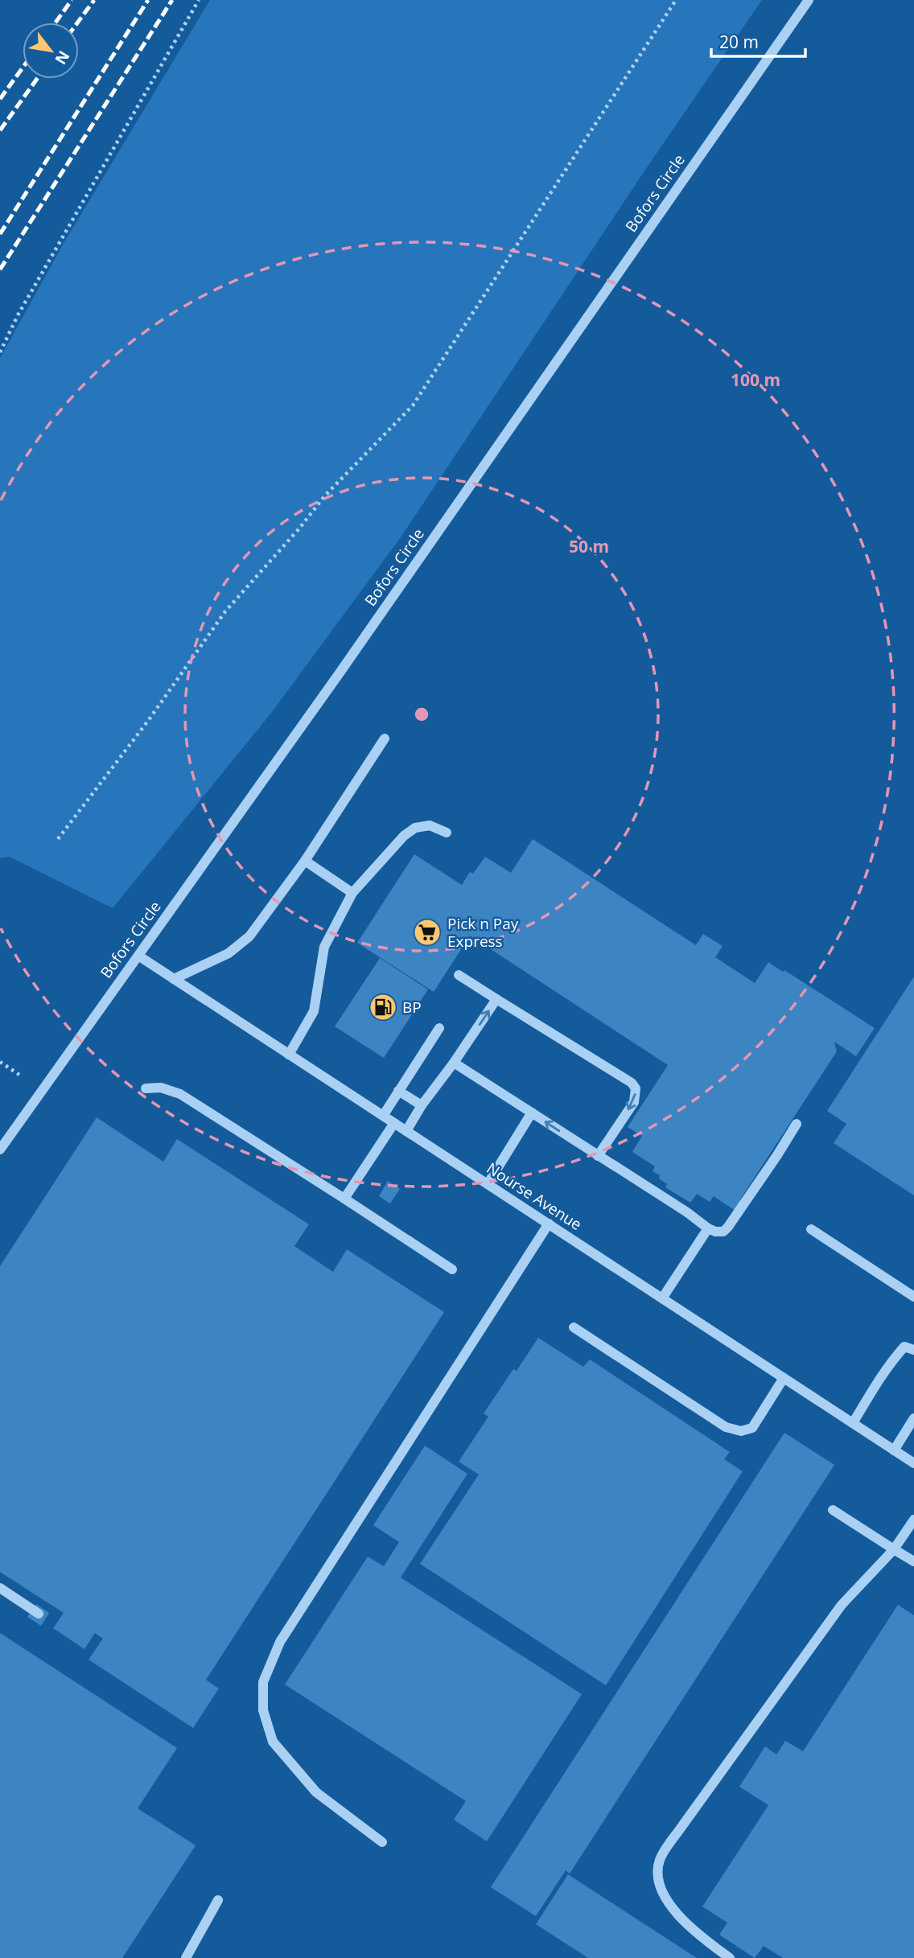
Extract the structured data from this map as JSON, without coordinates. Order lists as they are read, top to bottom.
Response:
{
  "streets": {
    "street": ["Bofors Circle", "Nourse Avenue"]
  },
  "crossings": [
    ["Bofors Circle", "Nourse Avenue"]
  ],
  "places": {
    "supermarket": ["Pick n Pay Express"],
    "fuel station": ["BP"]
  },
  "scale_bar": "20 m",
  "north": "bottom right",
  "rings": ["100 m", "50 m"]
}
